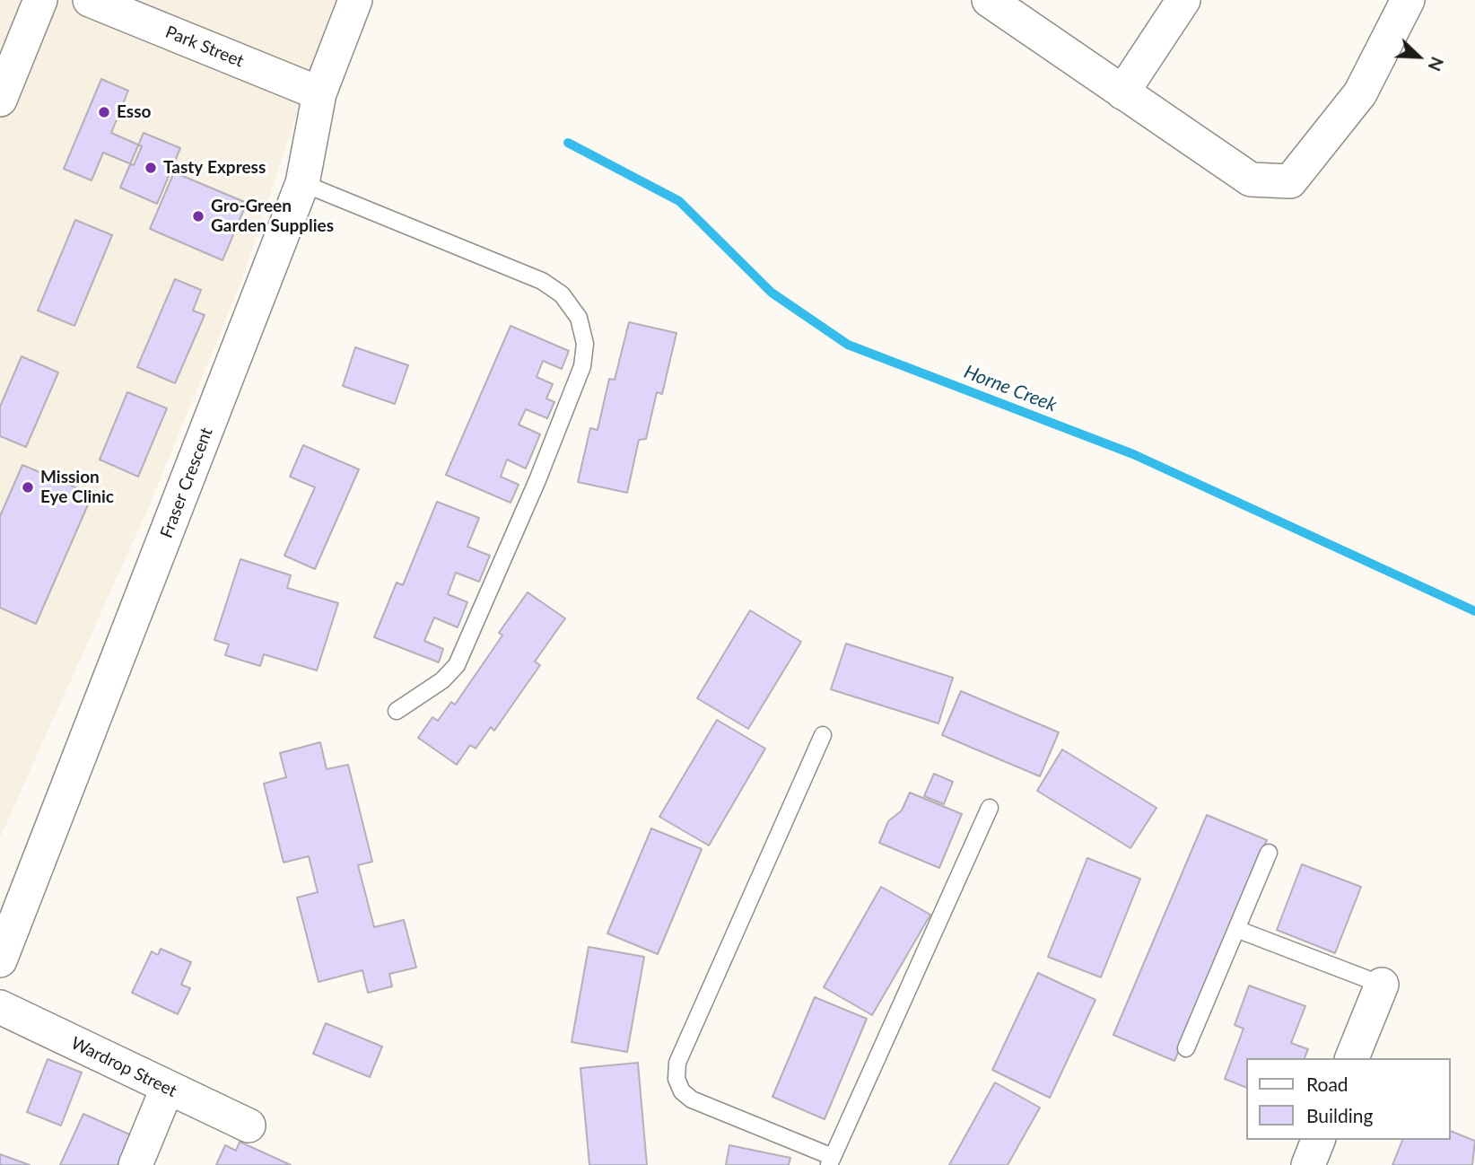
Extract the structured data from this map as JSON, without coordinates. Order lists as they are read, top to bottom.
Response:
{
  "streets": {
    "street": ["Park Street", "Fraser Crescent", "Wardrop Street"]
  },
  "crossings": [
    ["Park Street", "Fraser Crescent"]
  ],
  "water": ["Horne Creek"],
  "places": [
    "Esso",
    "Tasty Express",
    "Gro-Green Garden Supplies",
    "Mission Eye Clinic"
  ],
  "legend": ["Road", "Building"],
  "north": "bottom right"
}
